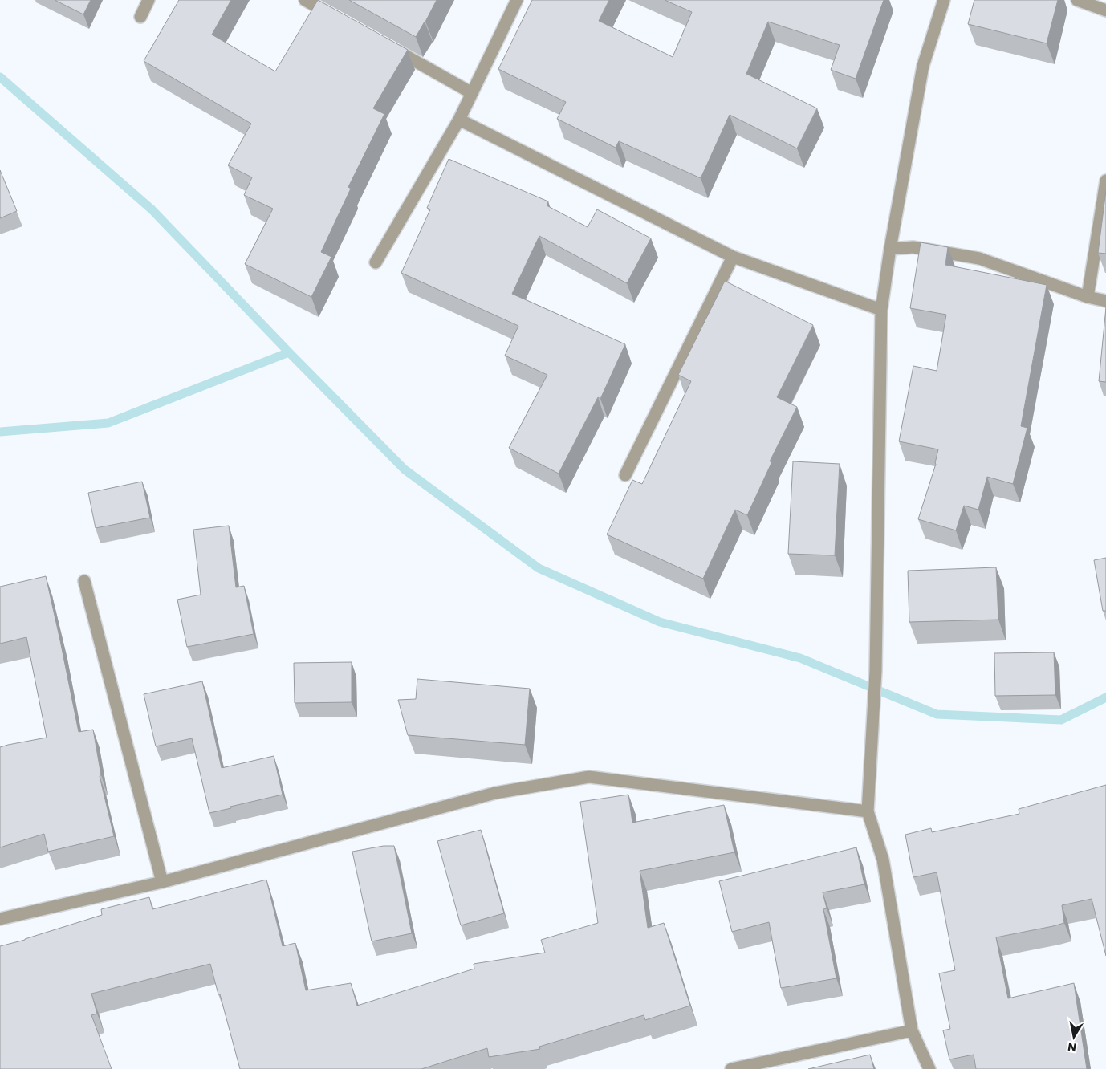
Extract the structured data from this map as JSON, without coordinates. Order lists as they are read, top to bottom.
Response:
{
  "north": "bottom"
}
